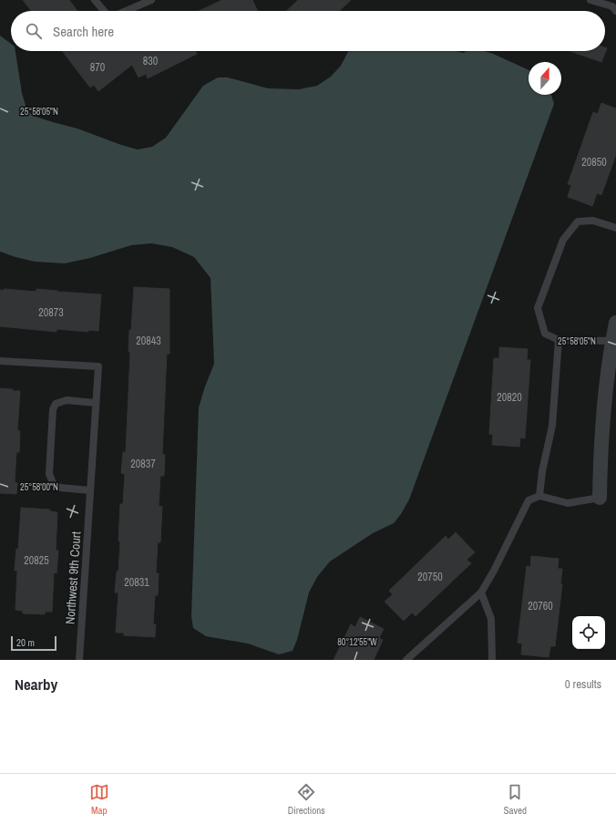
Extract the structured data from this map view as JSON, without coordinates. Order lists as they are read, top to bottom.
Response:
{
  "streets": {
    "lane": ["Northwest 9th Court"]
  },
  "house_numbers": [
    "830",
    "870",
    "20850",
    "20873",
    "20843",
    "20820",
    "20837",
    "20825",
    "20750",
    "20831",
    "20760"
  ],
  "scale_bar": "20 m",
  "north": "top",
  "page": {
    "search": "Search here",
    "scale": "20 m",
    "heading": ["Nearby", "0 results"],
    "nav": ["Map", "Directions", "Saved"]
  },
  "coordinates": ["25°58'05\"N", "25°58'00\"N", "80°12'55\"W"]
}
